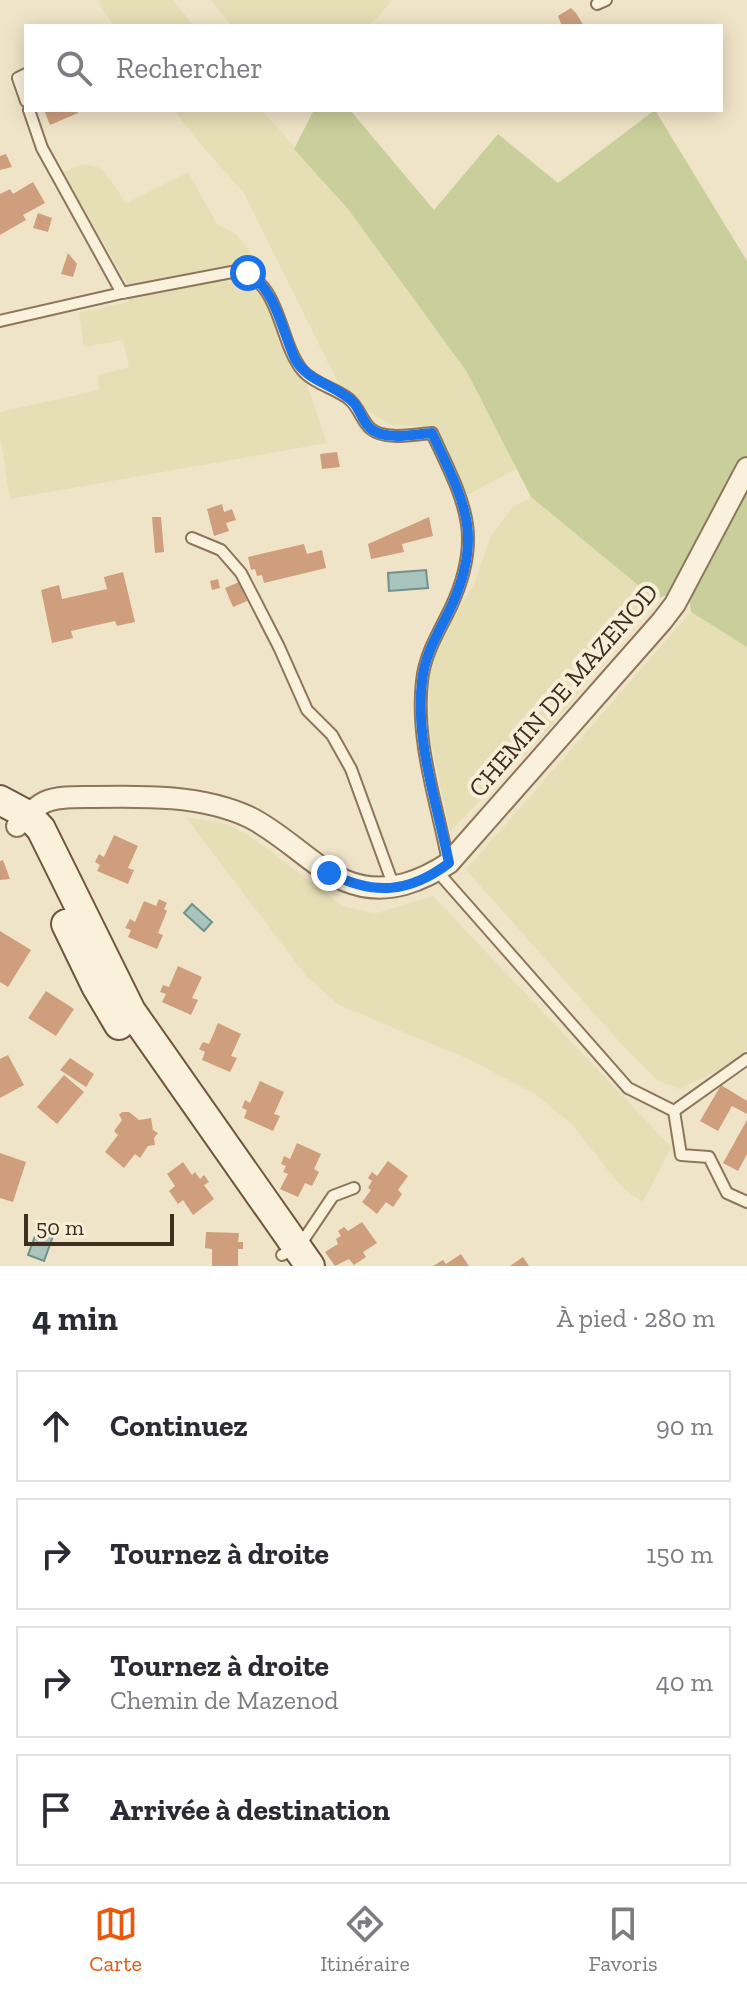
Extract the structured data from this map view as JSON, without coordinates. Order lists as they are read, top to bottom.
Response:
{
  "streets": {
    "street": ["CHEMIN DE MAZENOD"]
  },
  "scale_bar": "50 m",
  "page": {
    "search": "Rechercher",
    "scale": "50 m",
    "heading": ["4 min", "À pied · 280 m"],
    "list": [
      ["Continuez", "90 m"],
      ["Tournez à droite", "150 m"],
      ["Tournez à droite", "Chemin de Mazenod", "40 m"],
      "Arrivée à destination"
    ],
    "nav": ["Carte", "Itinéraire", "Favoris"]
  }
}
